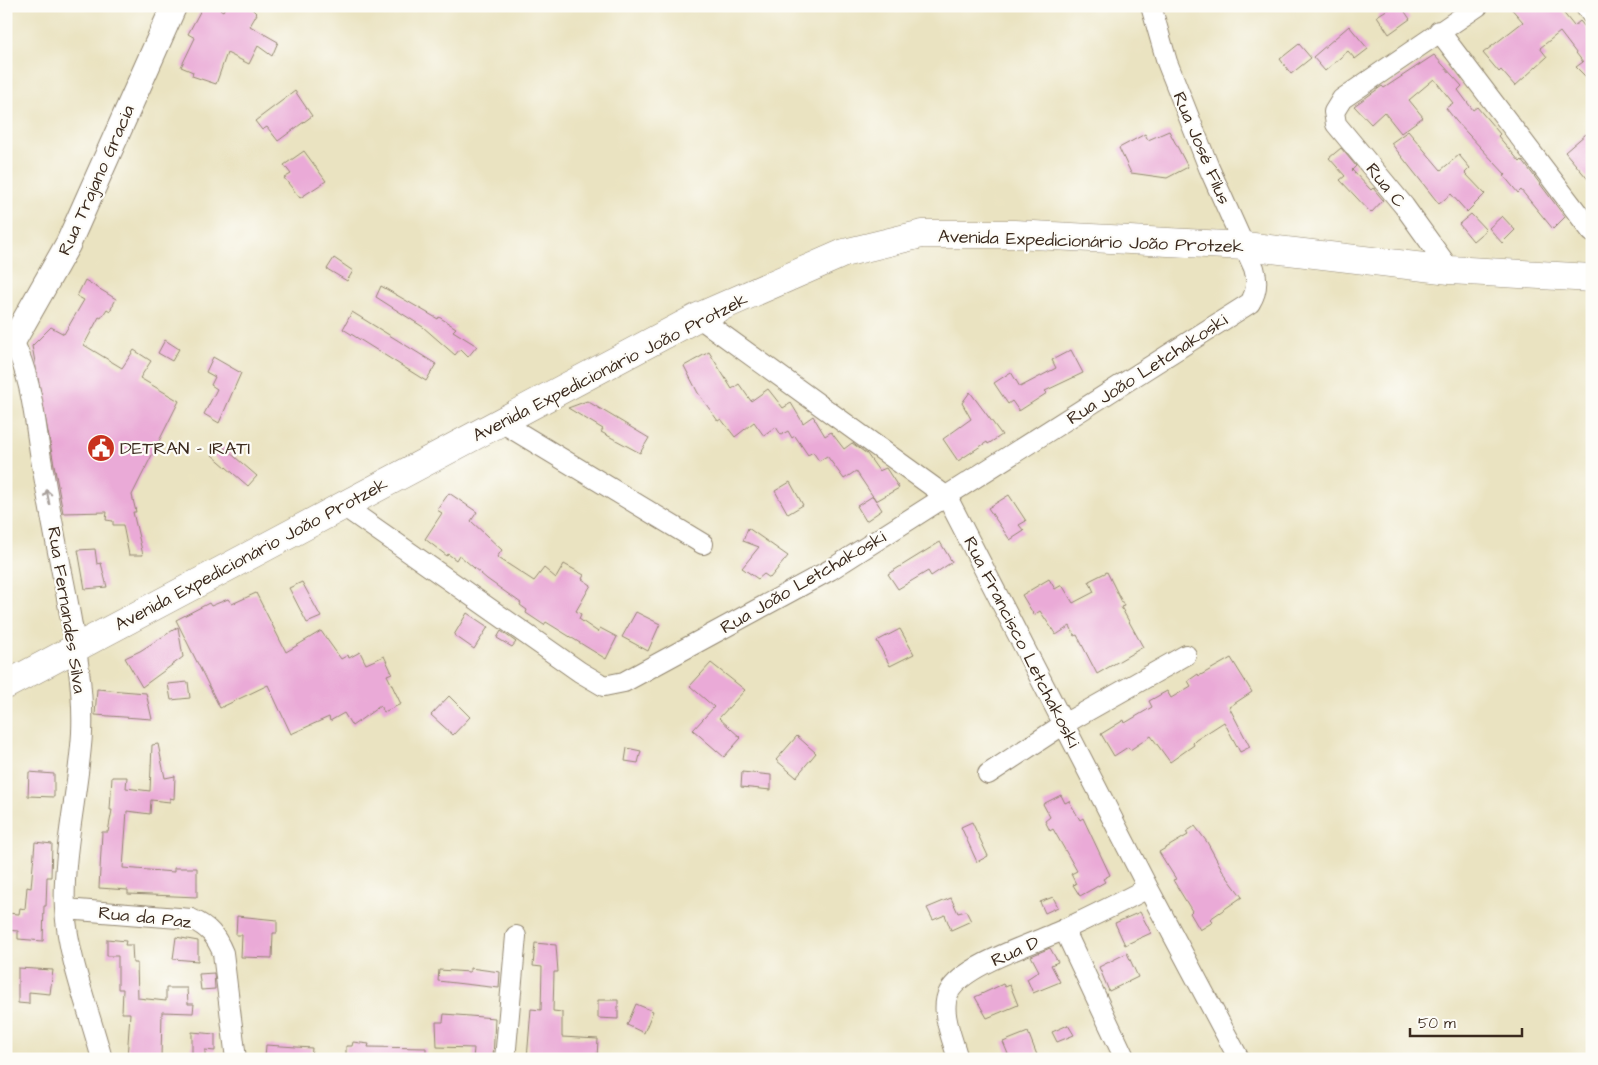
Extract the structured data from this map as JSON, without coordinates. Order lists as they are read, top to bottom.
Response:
{
  "streets": {
    "highway": ["Avenida Expedicionário João Protzek"],
    "main road": ["Rua Trajano Gracia"],
    "street": [
      "Rua José Filus",
      "Rua C",
      "Rua João Letchakoski",
      "Rua Fernandes Silva",
      "Rua Francisco Letchakoski",
      "Rua da Paz",
      "Rua D"
    ]
  },
  "crossings": [
    ["Rua José Filus", "Avenida Expedicionário João Protzek"],
    ["Rua José Filus", "Rua João Letchakoski"],
    ["Rua Trajano Gracia", "Rua Fernandes Silva"],
    ["Rua C", "Avenida Expedicionário João Protzek"],
    ["Avenida Expedicionário João Protzek", "Rua João Letchakoski"],
    ["Avenida Expedicionário João Protzek", "Rua Fernandes Silva"],
    ["Avenida Expedicionário João Protzek", "Rua Francisco Letchakoski"],
    ["Rua João Letchakoski", "Rua Francisco Letchakoski"],
    ["Rua Fernandes Silva", "Rua da Paz"],
    ["Rua Francisco Letchakoski", "Rua D"]
  ],
  "one_way": ["Rua Fernandes Silva"],
  "places": {
    "public building": ["DETRAN - IRATI"]
  },
  "scale_bar": "50 m"
}
